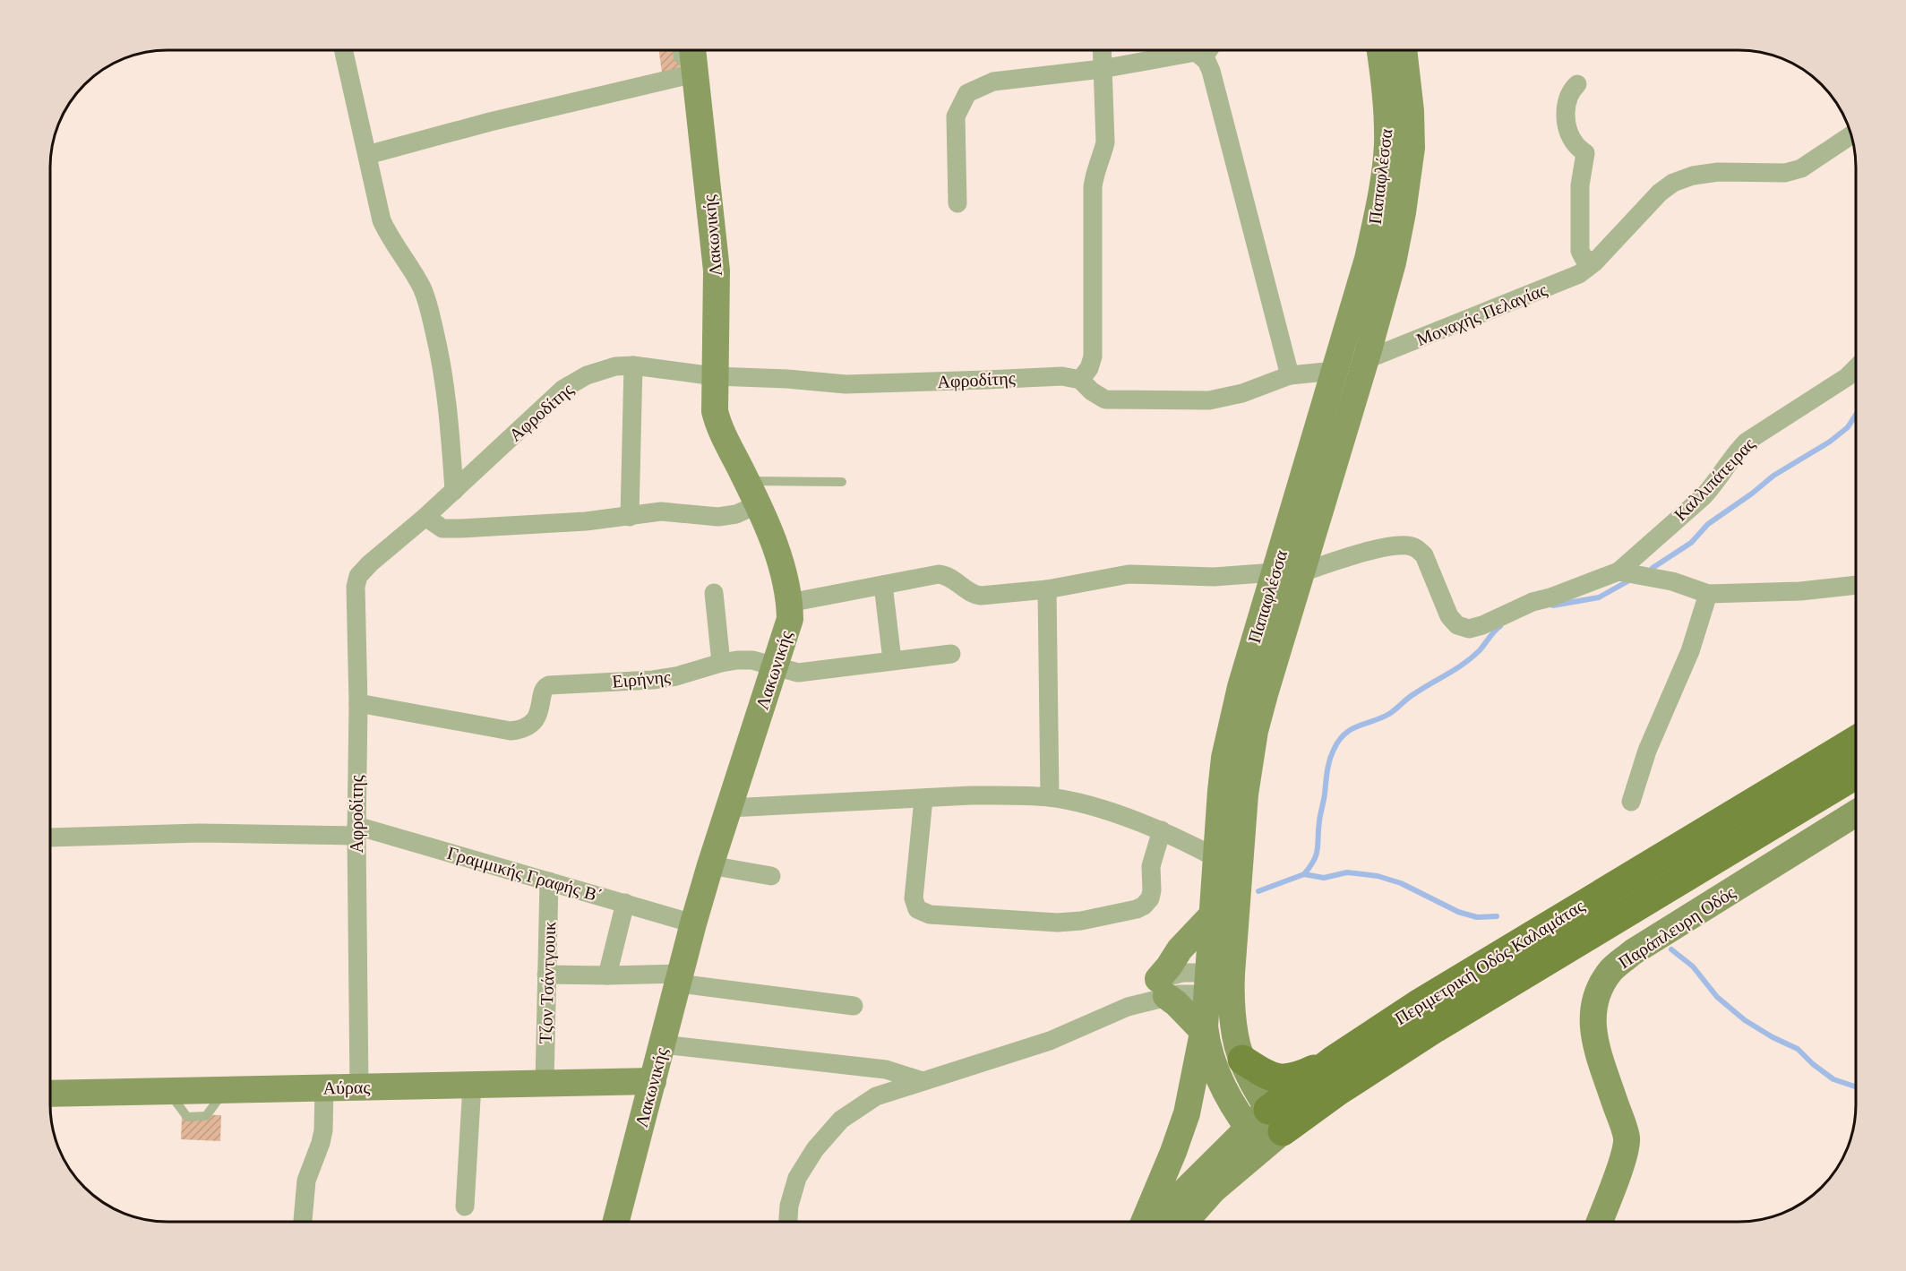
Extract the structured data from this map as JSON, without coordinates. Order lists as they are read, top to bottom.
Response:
{
  "streets": {
    "main road": [
      "Παπαφλέσσα",
      "Λακωνικής",
      "Παράπλευρη Οδός",
      "Περιμετρική Οδός Καλαμάτας",
      "Αύρας"
    ],
    "street": [
      "Μοναχής Πελαγίας",
      "Αφροδίτης",
      "Καλλιπάτειρας",
      "Ειρήνης",
      "Γραμμικής Γραφής Β΄",
      "Τζον Τσάντγουικ"
    ]
  },
  "crossings": [
    ["Παπαφλέσσα", "Μοναχής Πελαγίας"],
    ["Παπαφλέσσα", "Περιμετρική Οδός Καλαμάτας"],
    ["Λακωνικής", "Αφροδίτης"],
    ["Λακωνικής", "Ειρήνης"],
    ["Λακωνικής", "Γραμμικής Γραφής Β΄"],
    ["Λακωνικής", "Αύρας"],
    ["Αφροδίτης", "Ειρήνης"],
    ["Αφροδίτης", "Γραμμικής Γραφής Β΄"],
    ["Αφροδίτης", "Αύρας"],
    ["Γραμμικής Γραφής Β΄", "Τζον Τσάντγουικ"],
    ["Τζον Τσάντγουικ", "Αύρας"]
  ]
}
